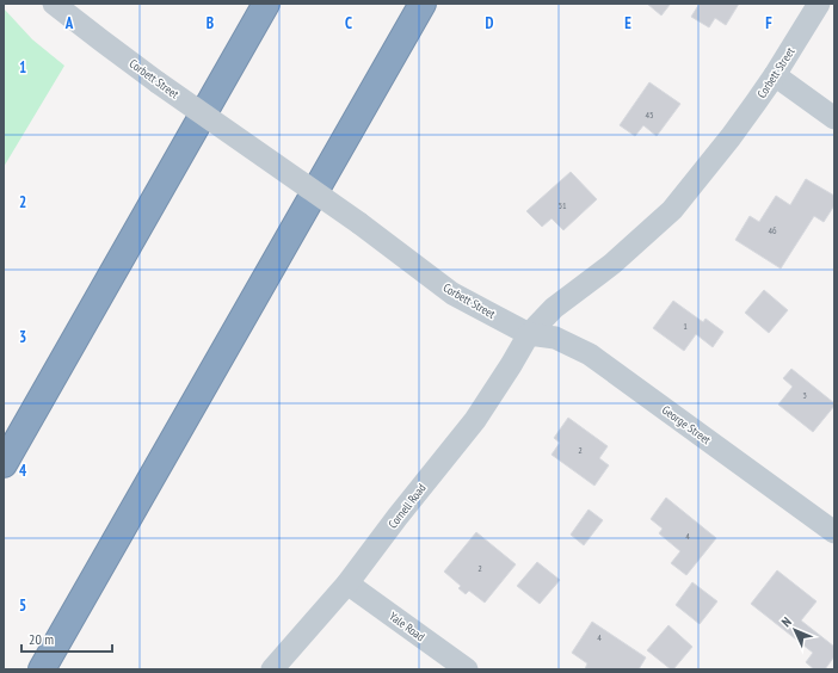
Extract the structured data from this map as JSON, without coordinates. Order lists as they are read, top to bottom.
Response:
{
  "streets": {
    "street": [
      "Corbett Street",
      "George Street",
      "Cornell Road",
      "Yale Road"
    ]
  },
  "crossings": [
    ["Corbett Street", "George Street"],
    ["Corbett Street", "Cornell Road"],
    ["George Street", "Cornell Road"],
    ["Cornell Road", "Yale Road"]
  ],
  "house_numbers": [
    "45",
    "51",
    "46",
    "1",
    "3",
    "2",
    "4",
    "2",
    "4"
  ],
  "scale_bar": "20 m",
  "north": "top left",
  "grid": {
    "columns": [
      "A",
      "B",
      "C",
      "D",
      "E",
      "F"
    ],
    "rows": [
      "1",
      "2",
      "3",
      "4",
      "5"
    ]
  }
}
